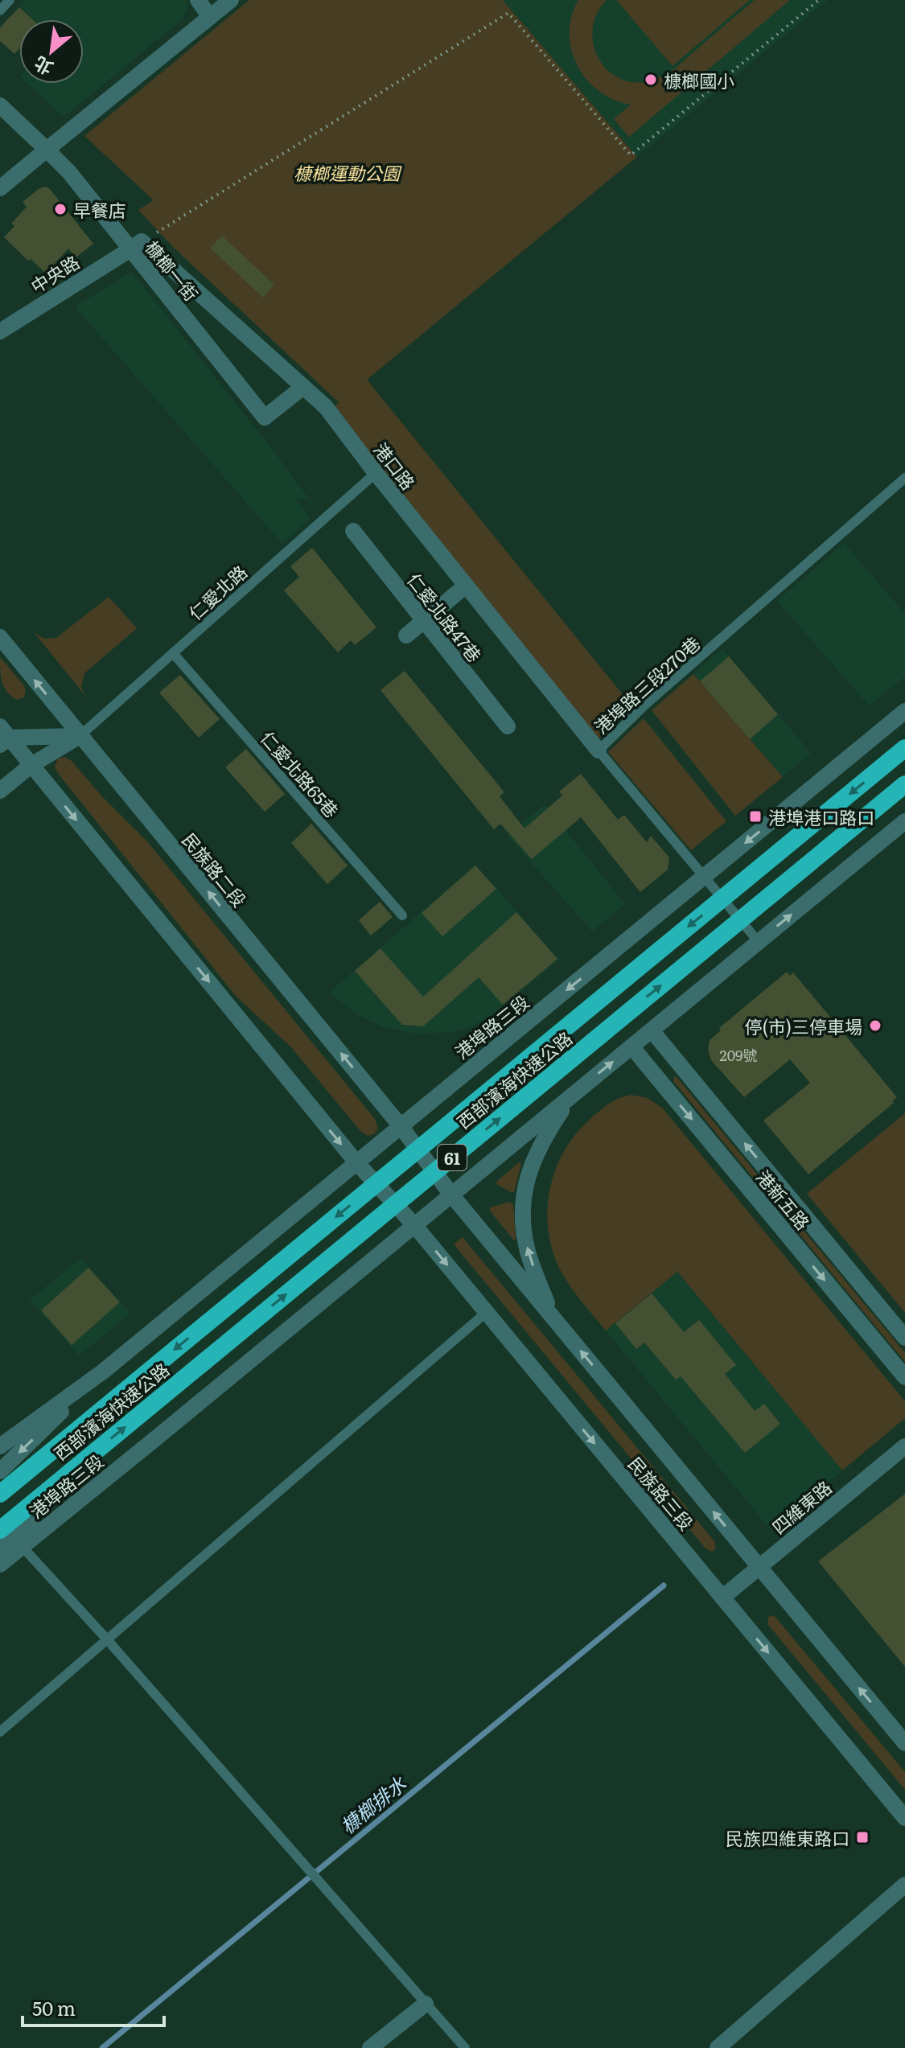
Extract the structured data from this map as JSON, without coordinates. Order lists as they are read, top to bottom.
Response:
{
  "streets": {
    "highway": ["西部濱海快速公路", "61"],
    "street": [
      "槺榔一街",
      "中央路",
      "港口路",
      "仁愛北路47巷",
      "民族路二段",
      "港埠路三段",
      "港新五路",
      "民族路三段",
      "四維東路"
    ],
    "lane": ["仁愛北路", "港埠路三段270巷", "仁愛北路65巷"]
  },
  "crossings": [
    ["槺榔一街", "中央路"],
    ["槺榔一街", "港口路"],
    ["中央路", "港口路"],
    ["港口路", "仁愛北路"],
    ["港口路", "港埠路三段270巷"],
    ["仁愛北路", "仁愛北路65巷"],
    ["仁愛北路", "民族路二段"],
    ["港埠路三段270巷", "港埠路三段"],
    ["民族路二段", "港埠路三段"],
    ["民族路二段", "民族路三段"],
    ["港埠路三段", "港新五路"],
    ["港埠路三段", "民族路三段"],
    ["民族路三段", "四維東路"]
  ],
  "water": ["槺榔排水"],
  "parks": ["槺榔運動公園"],
  "places": {
    "other": ["槺榔國小", "早餐店", "停(市)三停車場"],
    "transit": ["港埠港口路口", "民族四維東路口"]
  },
  "house_numbers": ["209號"],
  "scale_bar": "50 m",
  "north": "bottom left"
}
